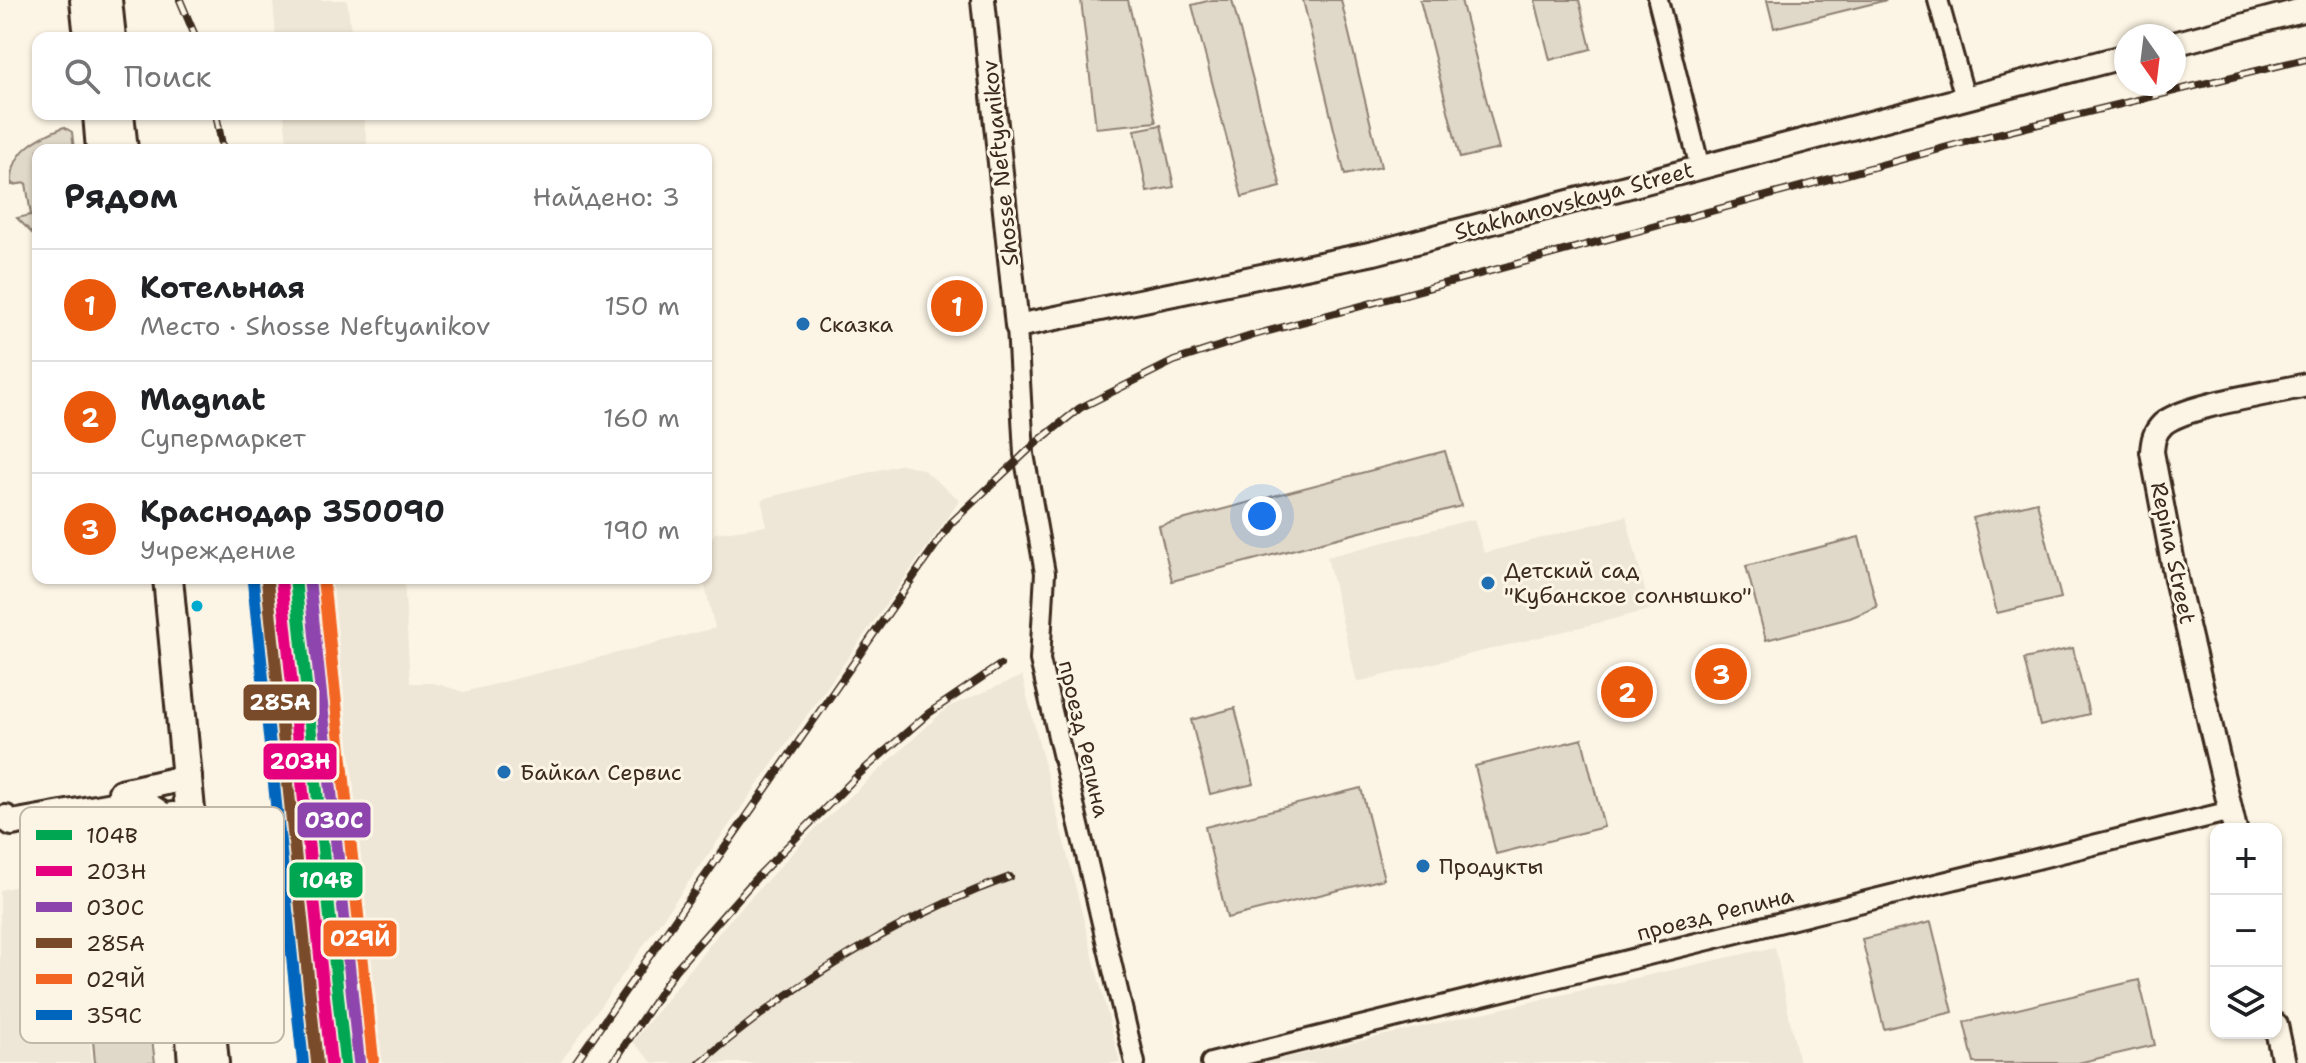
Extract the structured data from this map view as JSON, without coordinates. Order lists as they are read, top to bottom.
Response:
{
  "streets": {
    "street": [
      "Shosse Neftyanikov",
      "Stakhanovskaya Street",
      "Repina Street",
      "проезд Репина"
    ]
  },
  "crossings": [
    ["Shosse Neftyanikov", "Stakhanovskaya Street"],
    ["Shosse Neftyanikov", "проезд Репина"],
    ["Stakhanovskaya Street", "проезд Репина"],
    ["Repina Street", "проезд Репина"]
  ],
  "places": [
    "Сказка",
    "Детский сад \"Кубанское солнышко\"",
    "Байкал Сервис",
    "Продукты"
  ],
  "lines": [
    "transit line 104В",
    "transit line 203Н",
    "transit line 030C",
    "transit line 285А",
    "transit line 029Й",
    "transit line 359С"
  ],
  "legend": [
    "104В",
    "203Н",
    "030C",
    "285А",
    "029Й",
    "359С"
  ],
  "north": "bottom",
  "page": {
    "search": "Поиск",
    "heading": ["Рядом", "Найдено: 3"],
    "list": [
      {
        "mark": "1",
        "name": "Котельная",
        "note": "Место · Shosse Neftyanikov",
        "value": "150 m"
      },
      {
        "mark": "2",
        "name": "Magnat",
        "note": "Супермаркет",
        "value": "160 m"
      },
      {
        "mark": "3",
        "name": "Краснодар 350090",
        "note": "Учреждение",
        "value": "190 m"
      }
    ],
    "pins": ["1", "3", "2"],
    "map_buttons": ["+", "−"]
  }
}
